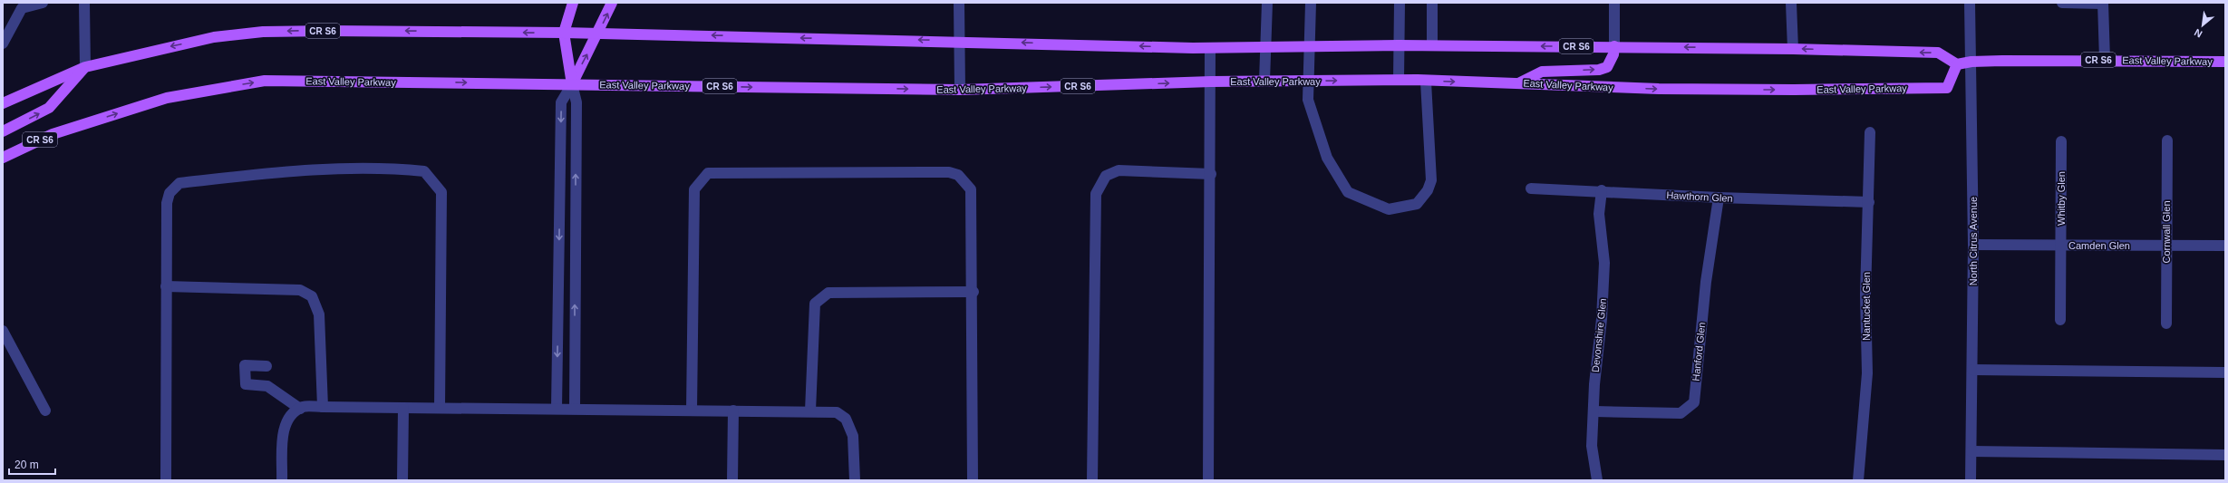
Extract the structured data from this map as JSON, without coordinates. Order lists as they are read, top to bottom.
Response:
{
  "streets": {
    "main road": ["CR S6", "East Valley Parkway"],
    "street": [
      "Hawthorn Glen",
      "Whitby Glen",
      "Cornwall Glen",
      "North Citrus Avenue",
      "Camden Glen",
      "Nantucket Glen",
      "Devonshire Glen",
      "Hanford Glen"
    ]
  },
  "crossings": [
    ["CR S6", "East Valley Parkway"],
    ["East Valley Parkway", "North Citrus Avenue"],
    ["Hawthorn Glen", "Nantucket Glen"],
    ["Hawthorn Glen", "Devonshire Glen"],
    ["Hawthorn Glen", "Hanford Glen"],
    ["Whitby Glen", "Camden Glen"],
    ["Cornwall Glen", "Camden Glen"],
    ["North Citrus Avenue", "Camden Glen"],
    ["Devonshire Glen", "Hanford Glen"]
  ],
  "scale_bar": "20 m",
  "north": "bottom left"
}
